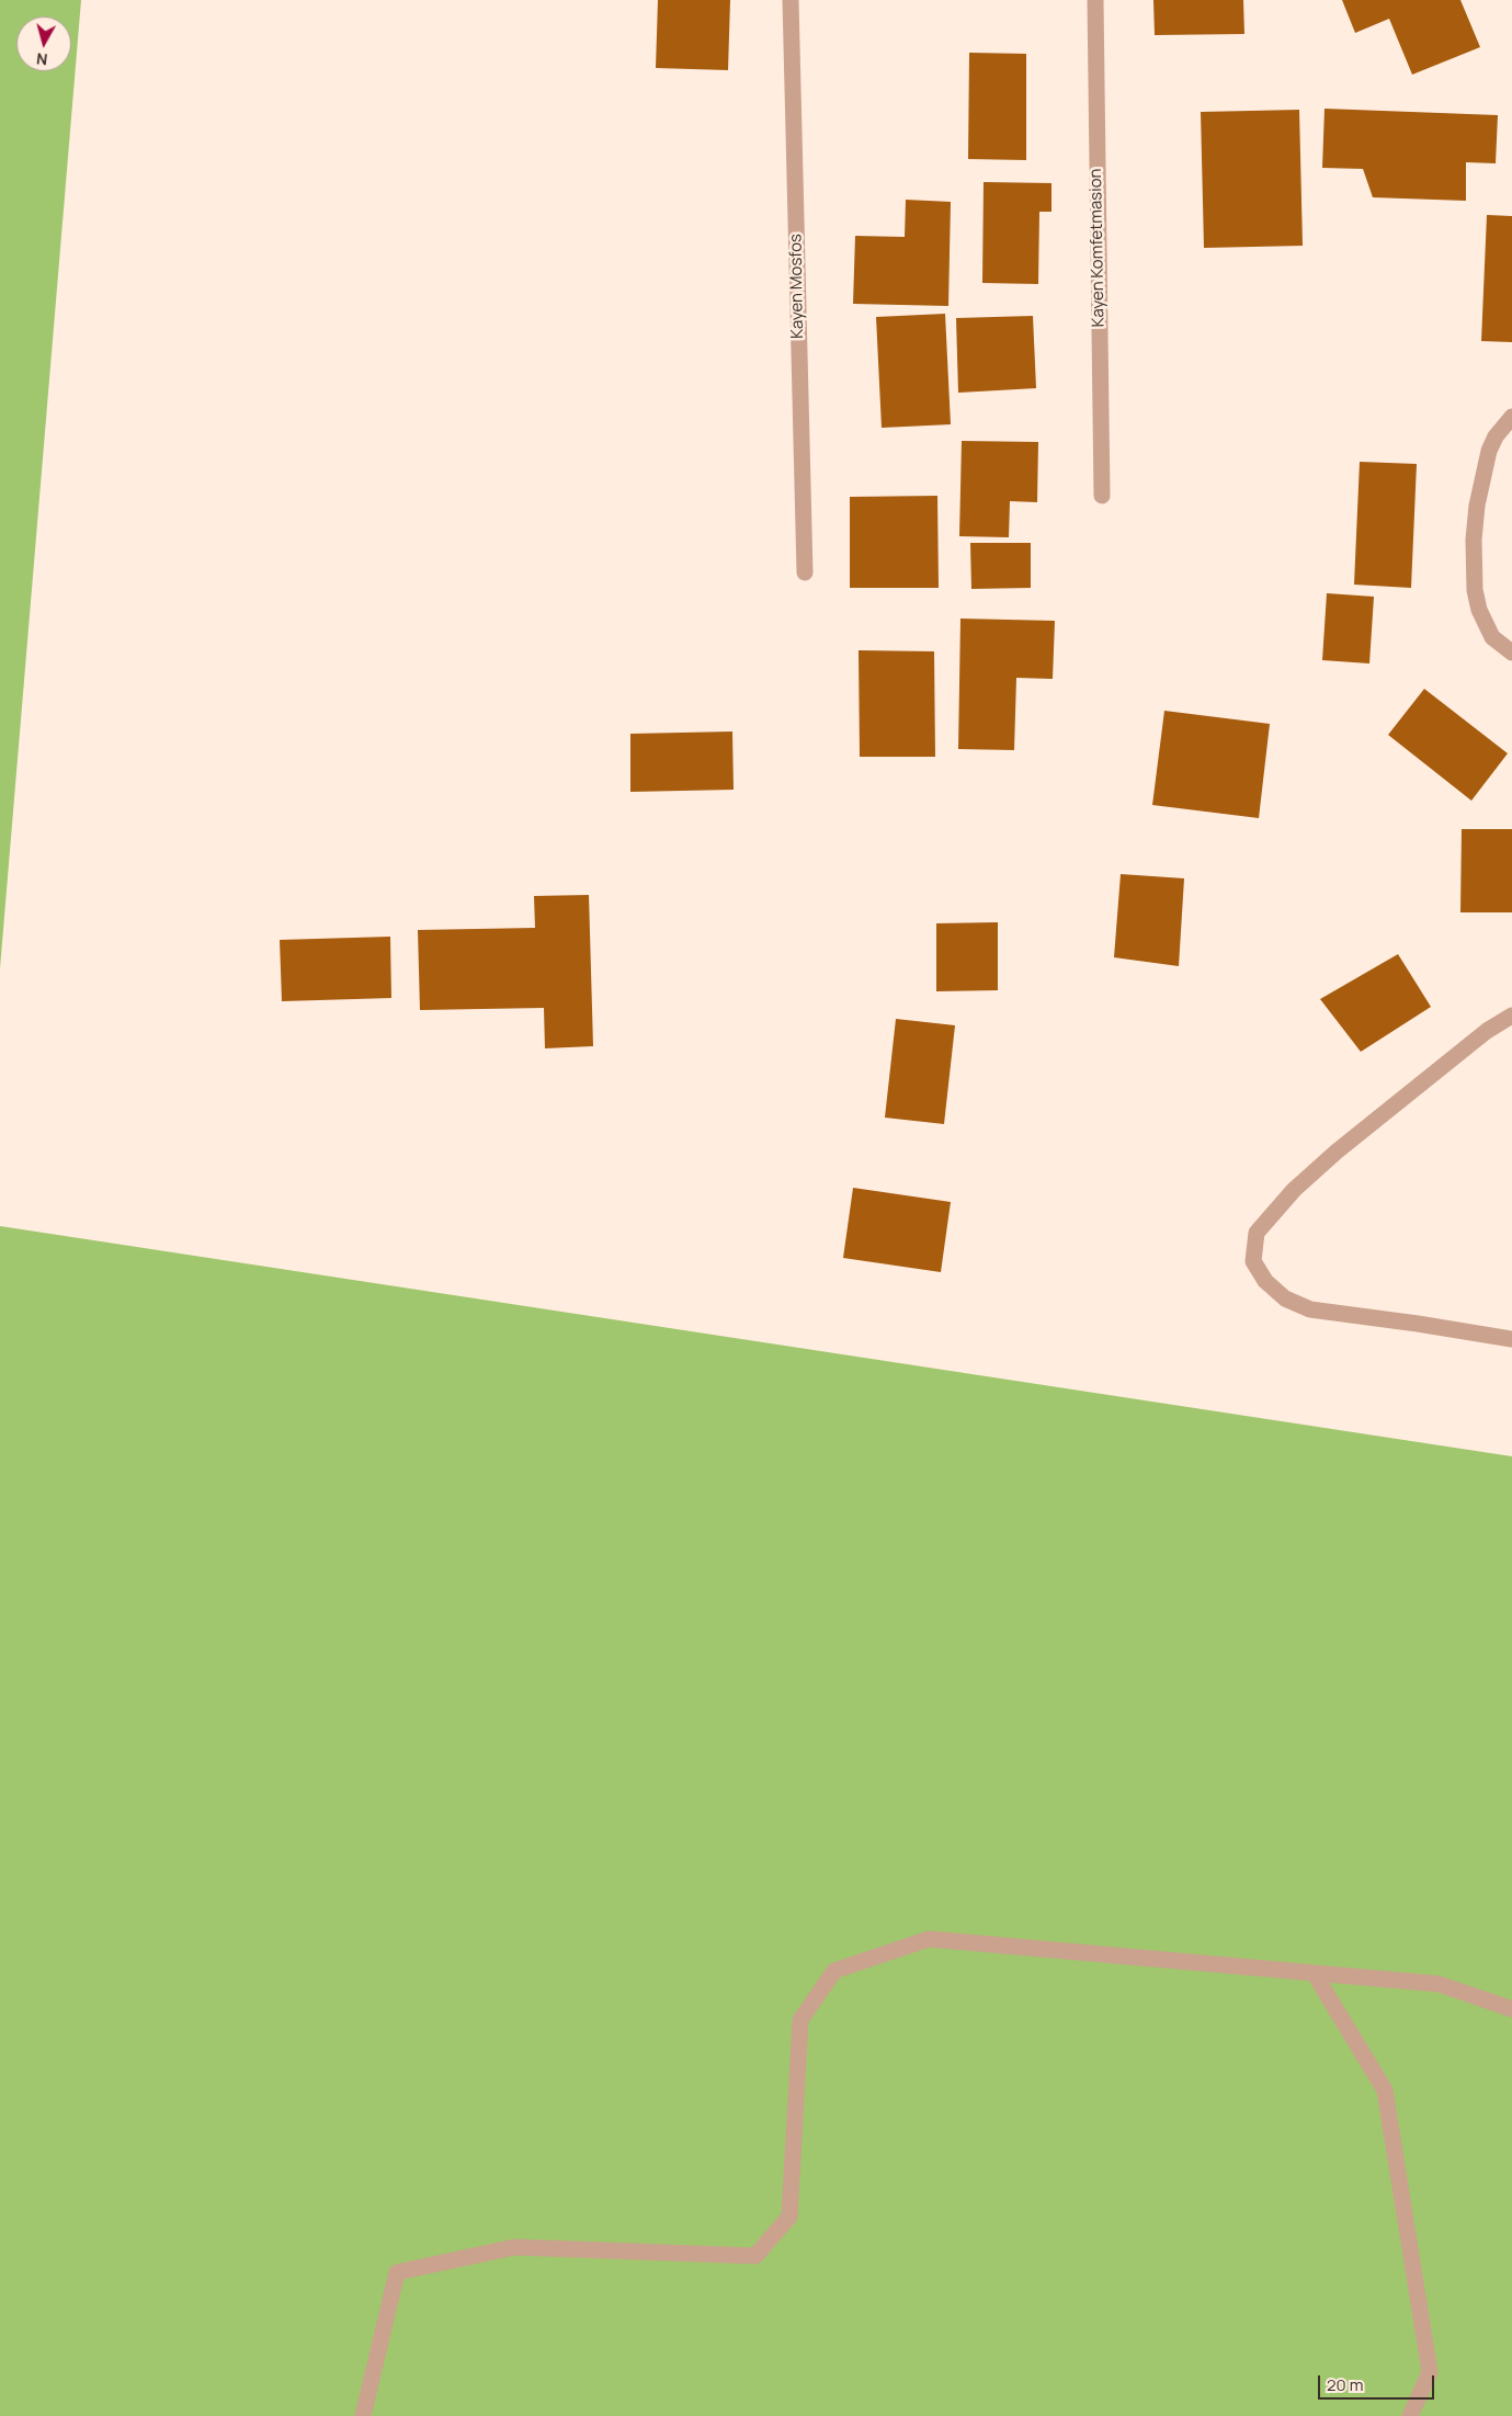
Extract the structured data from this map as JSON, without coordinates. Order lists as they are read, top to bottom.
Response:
{
  "streets": {
    "street": ["Kayen Komfetmasion", "Kayen Mosfos"]
  },
  "scale_bar": "20 m",
  "north": "bottom"
}
